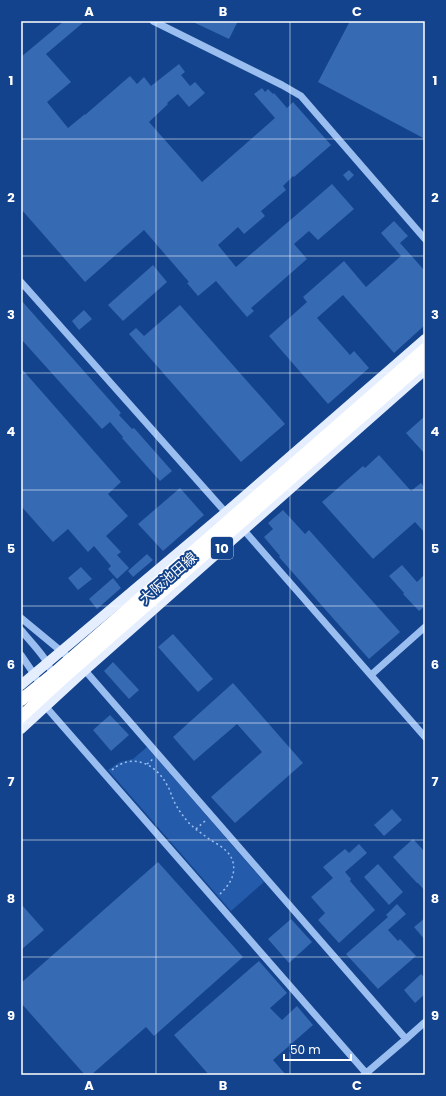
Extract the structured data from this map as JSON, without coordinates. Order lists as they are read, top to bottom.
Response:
{
  "streets": {
    "main road": ["10", "大阪池田線"]
  },
  "scale_bar": "50 m",
  "grid": {
    "columns": ["A", "B", "C"],
    "rows": [
      "1",
      "2",
      "3",
      "4",
      "5",
      "6",
      "7",
      "8",
      "9"
    ]
  }
}
